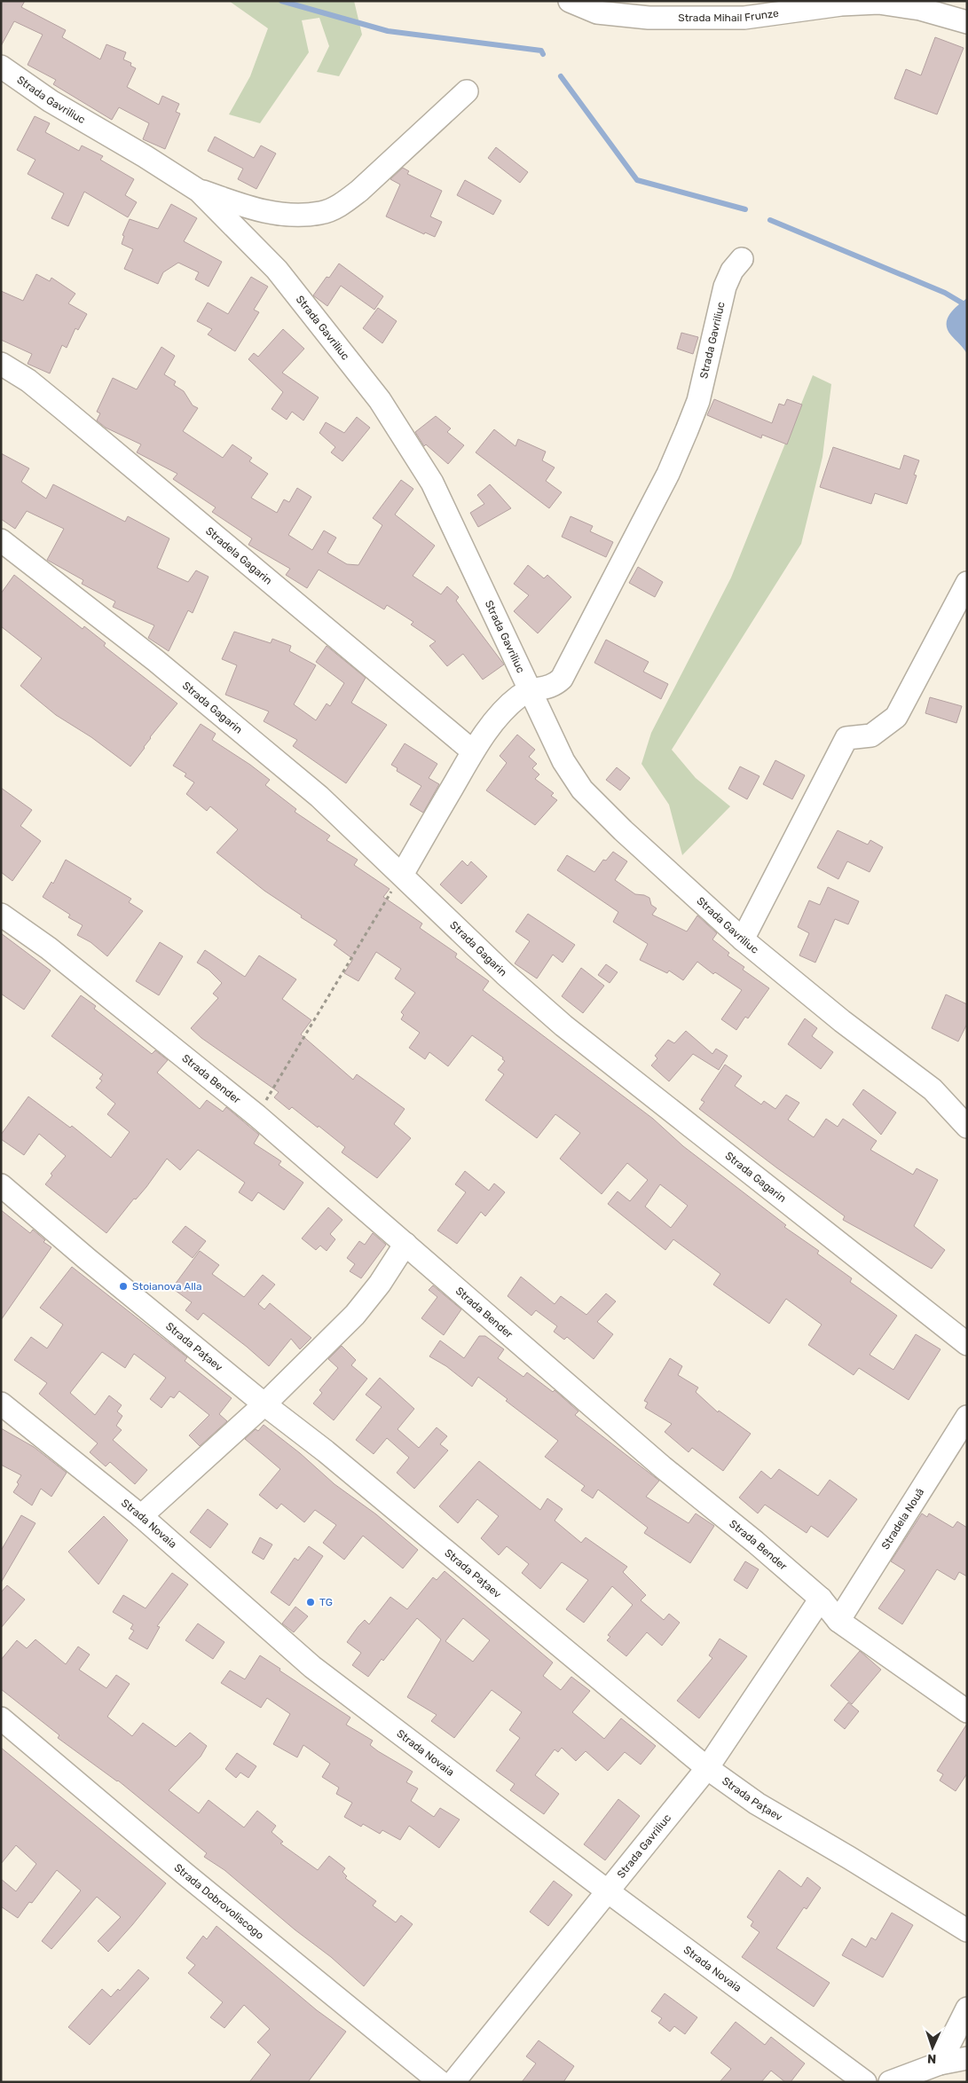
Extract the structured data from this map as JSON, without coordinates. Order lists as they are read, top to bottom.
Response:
{
  "streets": {
    "street": [
      "Strada Mihail Frunze",
      "Strada Gavriliuc",
      "Stradela Gagarin",
      "Strada Gagarin",
      "Strada Bender",
      "Strada Pațaev",
      "Stradela Nouă",
      "Strada Novaia",
      "Strada Dobrovoliscogo"
    ]
  },
  "crossings": [
    ["Strada Gavriliuc", "Strada Bender"],
    ["Strada Gavriliuc", "Strada Pațaev"],
    ["Strada Gavriliuc", "Strada Novaia"],
    ["Strada Bender", "Stradela Nouă"]
  ],
  "places": ["Stoianova Alla", "TG"],
  "north": "bottom"
}
